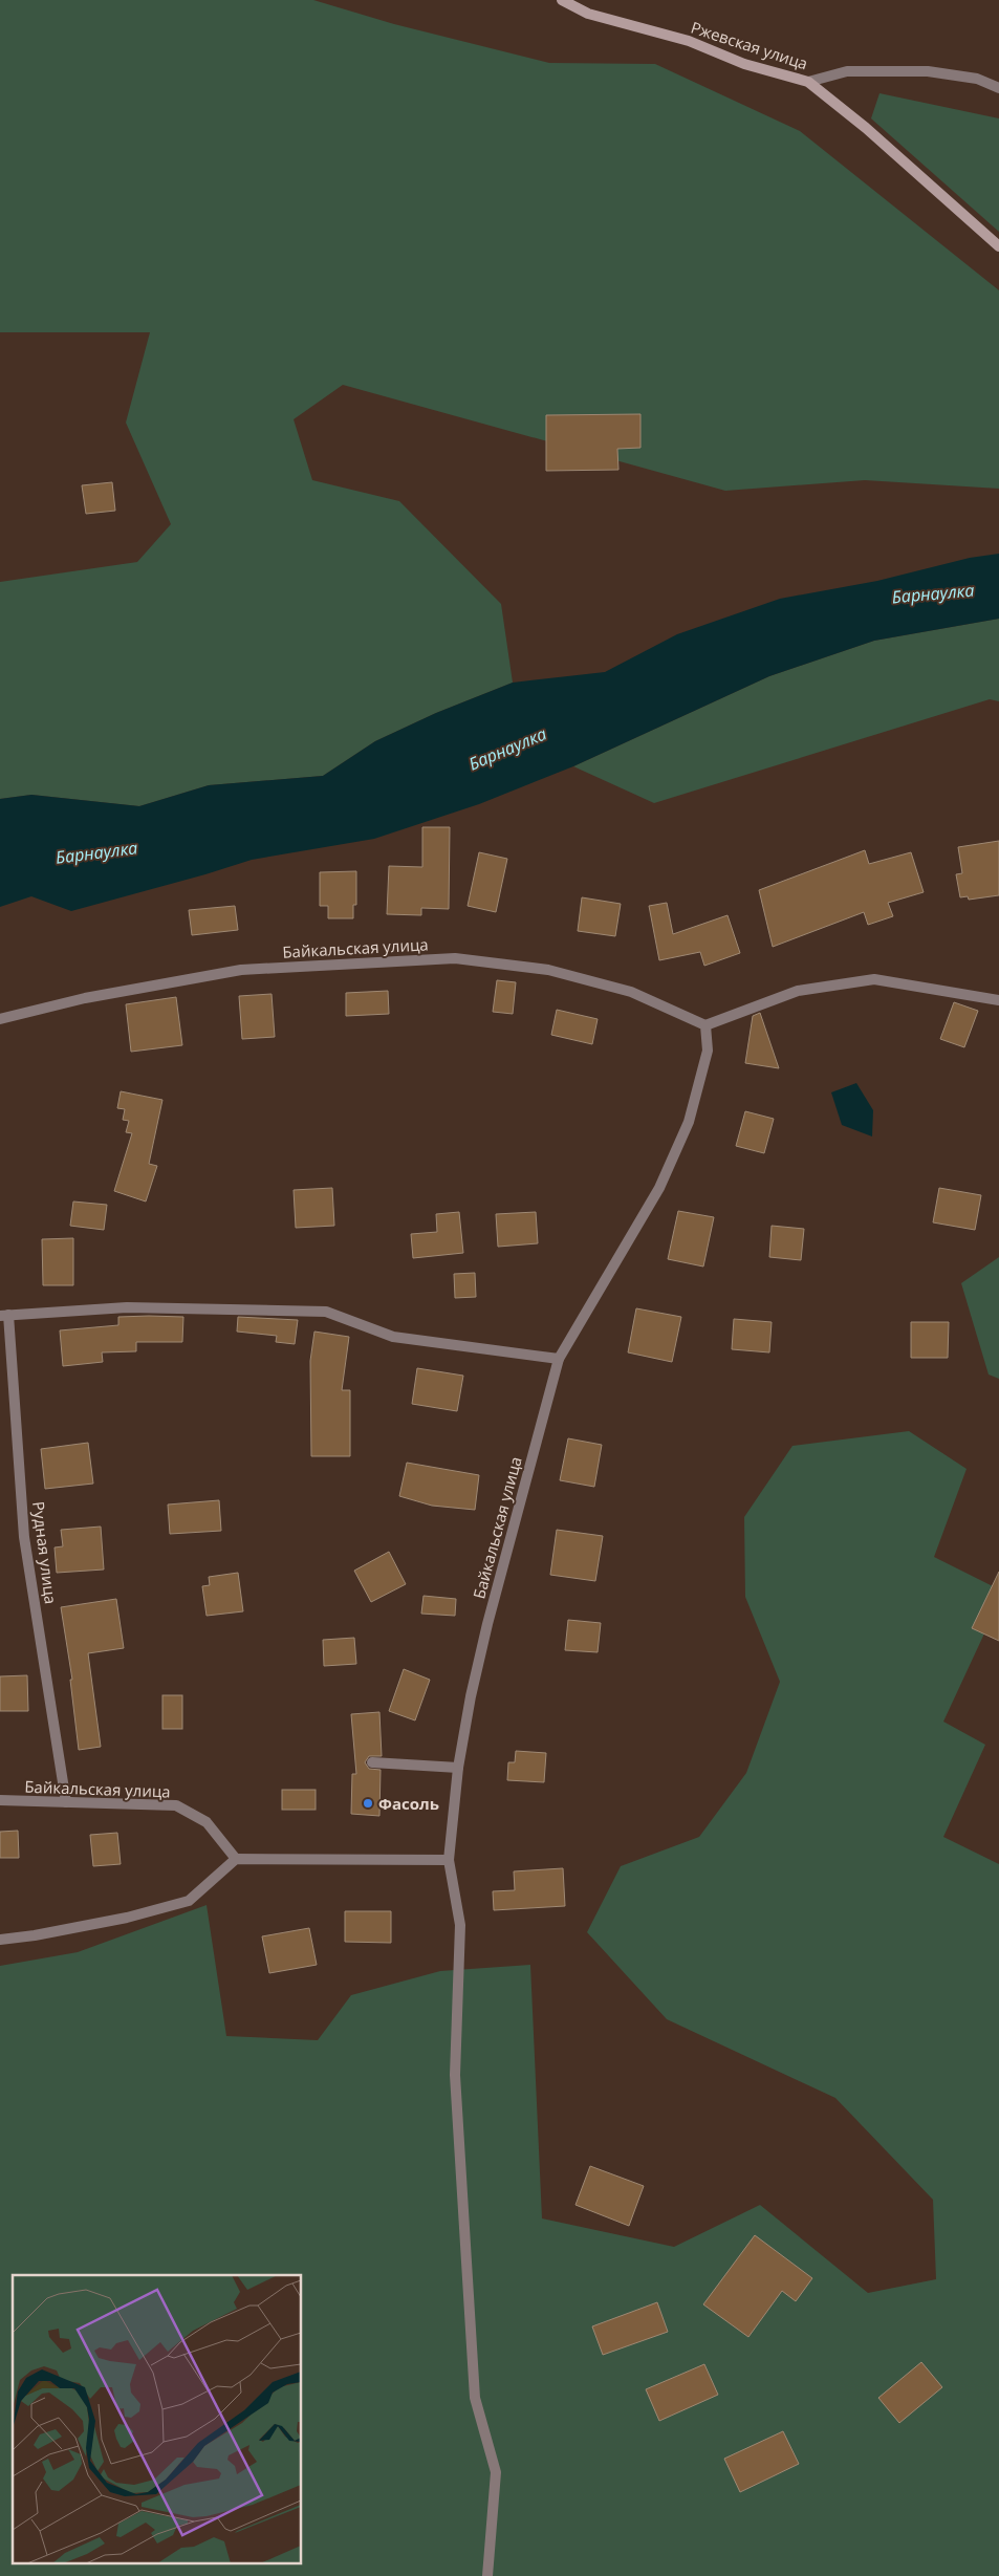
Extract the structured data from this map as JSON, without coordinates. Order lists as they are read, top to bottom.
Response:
{
  "streets": {
    "main road": ["Ржевская улица"],
    "street": ["Байкальская улица", "Рудная улица"]
  },
  "crossings": [
    ["Байкальская улица", "Рудная улица"]
  ],
  "water": ["Барнаулка"],
  "places": ["Фасоль"]
}
